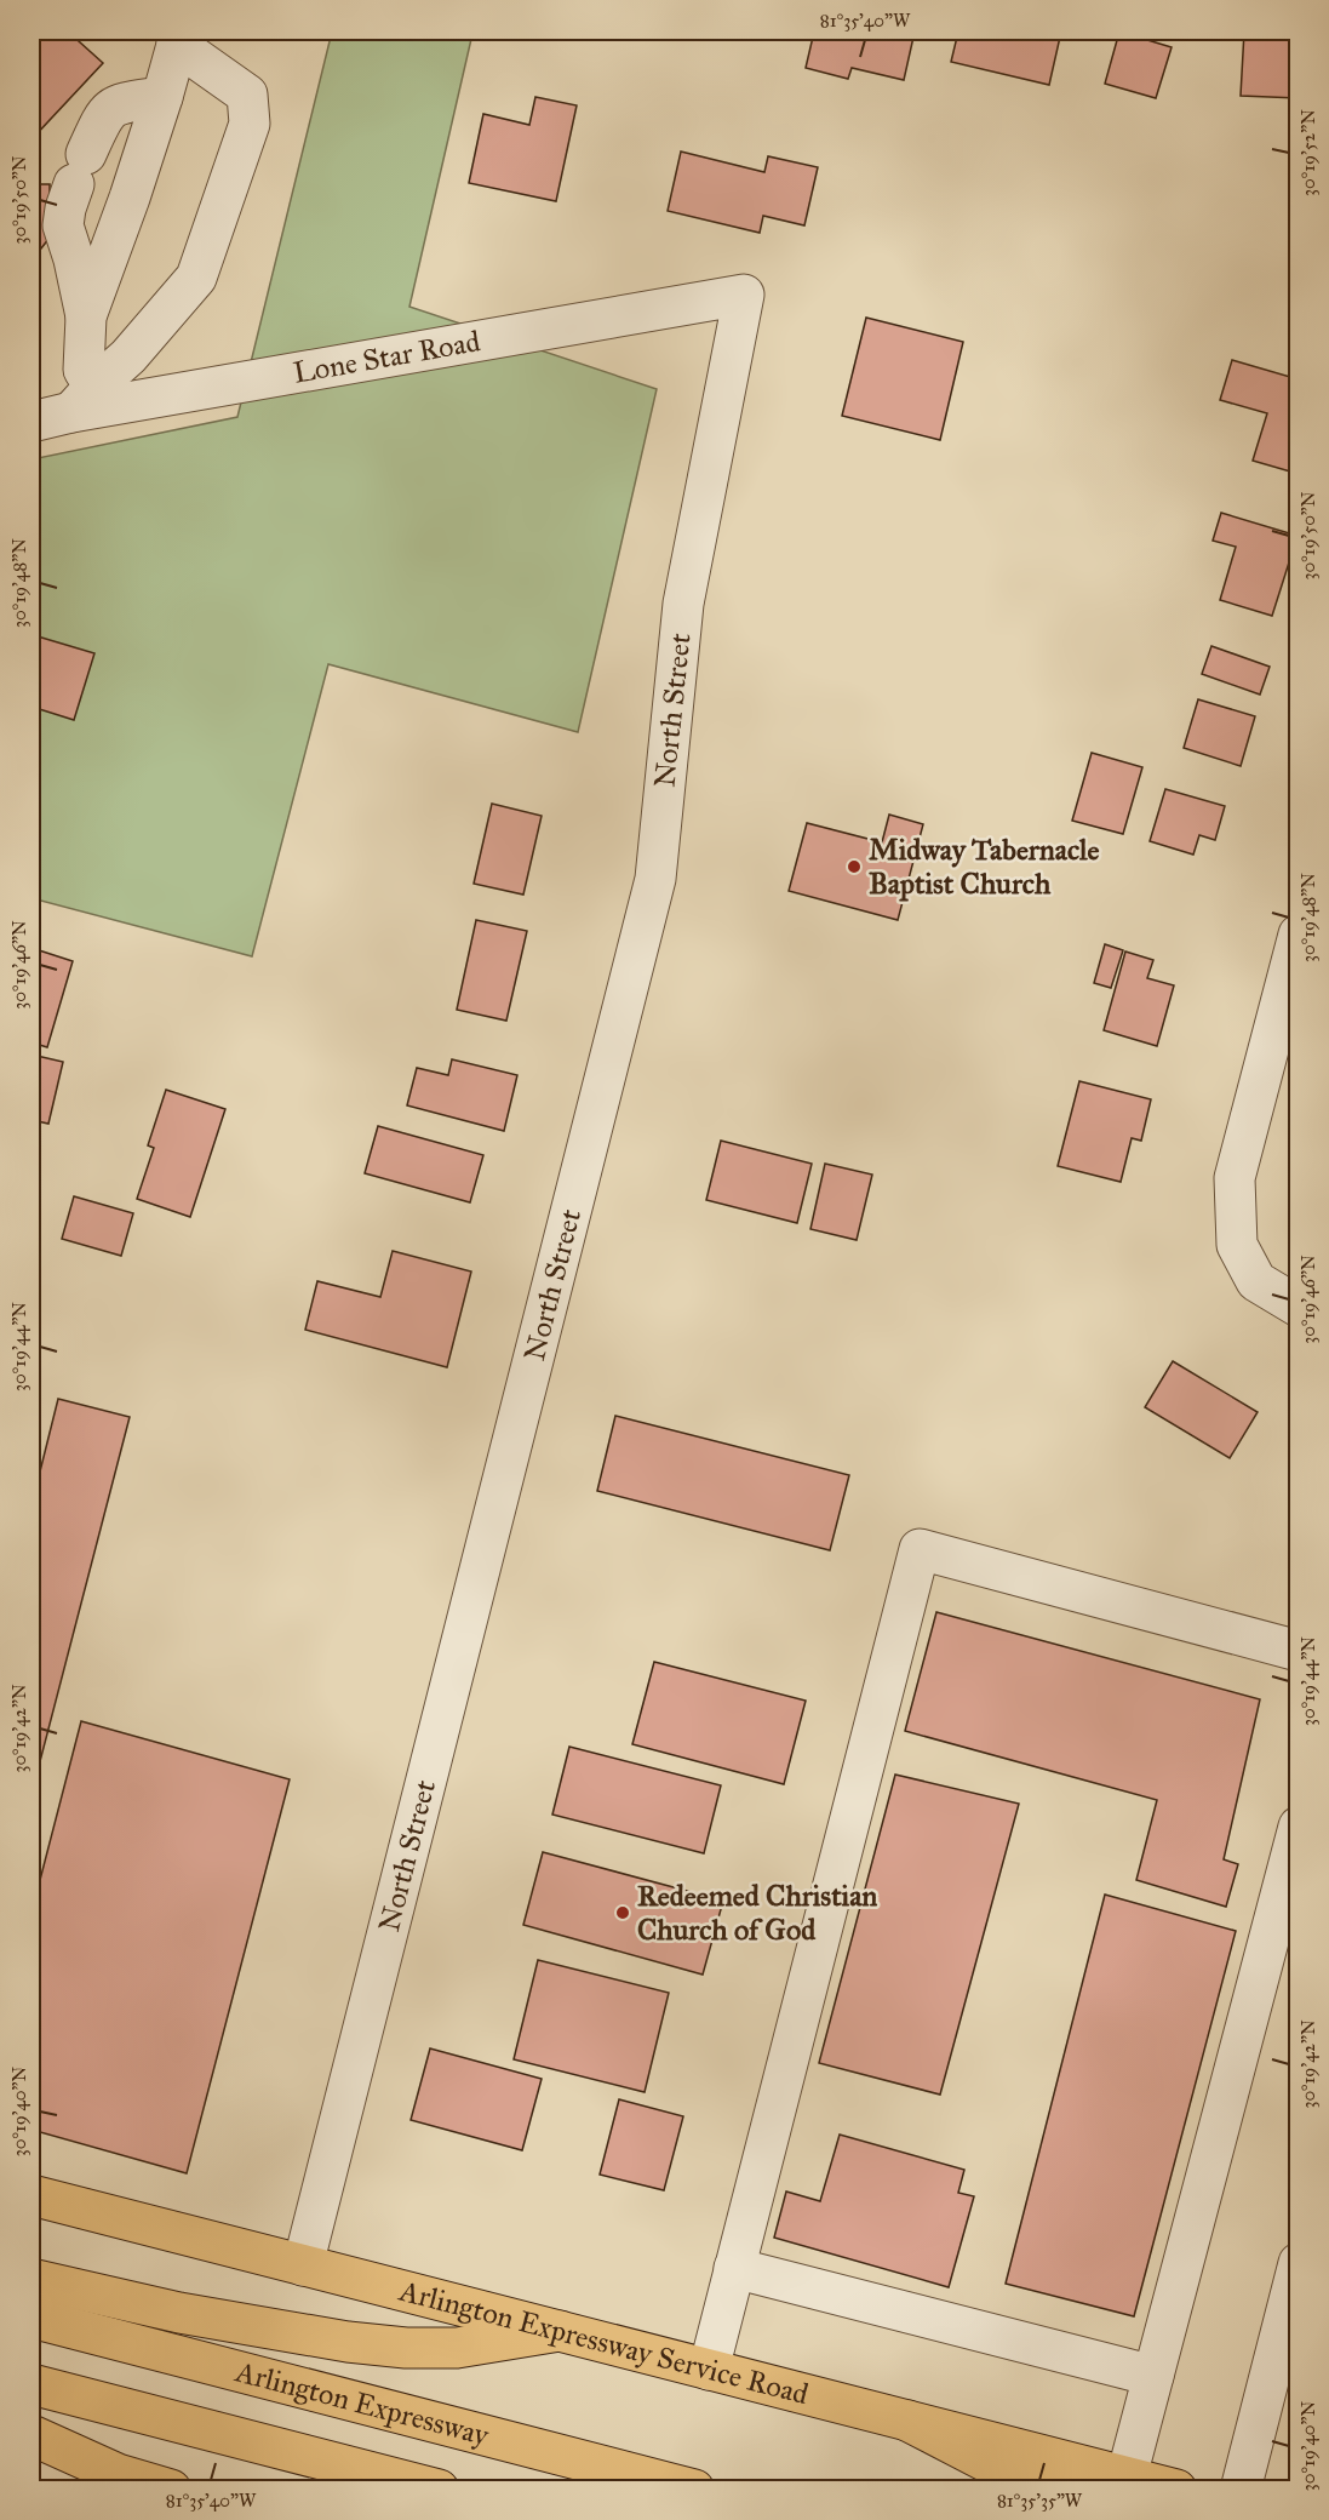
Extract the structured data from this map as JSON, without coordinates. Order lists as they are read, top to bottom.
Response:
{
  "streets": {
    "main road": ["Arlington Expressway Service Road", "Arlington Expressway"],
    "street": ["Lone Star Road", "North Street"]
  },
  "crossings": [
    ["Lone Star Road", "North Street"],
    ["North Street", "Arlington Expressway Service Road"]
  ],
  "places": ["Midway Tabernacle Baptist Church", "Redeemed Christian Church of God"],
  "coordinates": [
    "81°35'40\"W",
    "30°19'52\"N",
    "30°19'50\"N",
    "30°19'48\"N",
    "30°19'46\"N",
    "30°19'44\"N",
    "30°19'42\"N",
    "30°19'40\"N",
    "81°35'35\"W"
  ]
}
